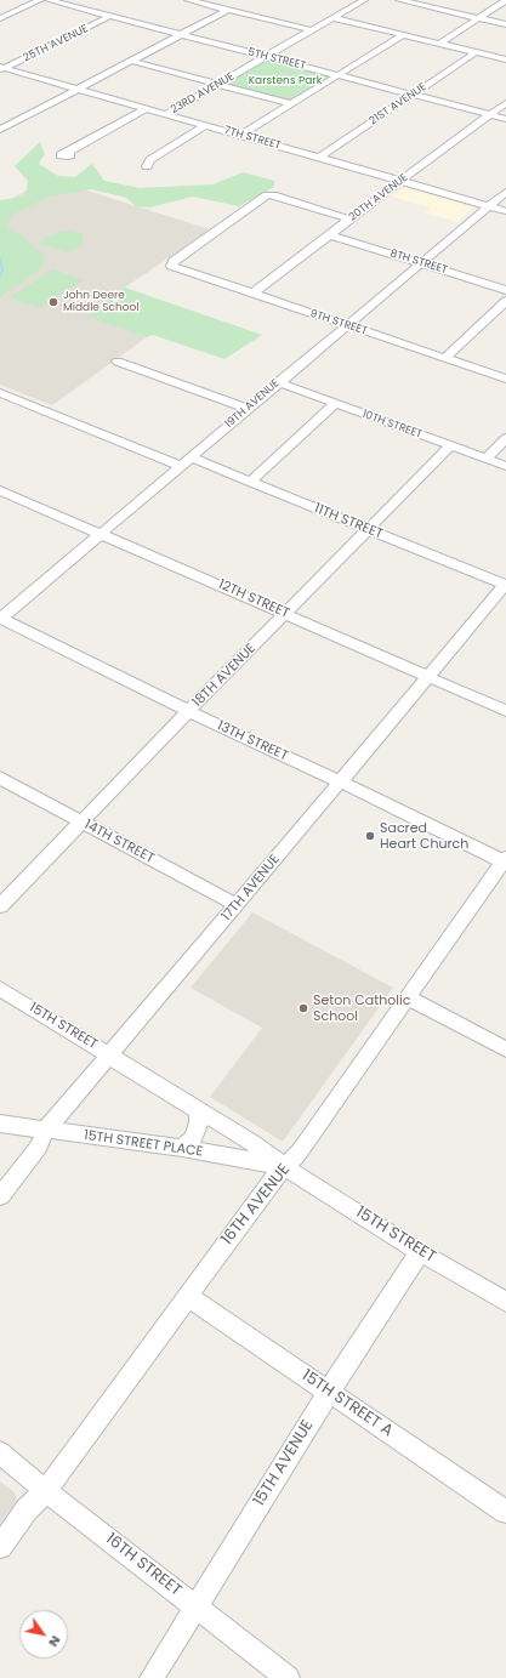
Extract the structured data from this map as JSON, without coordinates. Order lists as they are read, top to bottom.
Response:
{
  "streets": {
    "street": [
      "25TH AVENUE",
      "5TH STREET",
      "23RD AVENUE",
      "21ST AVENUE",
      "7TH STREET",
      "20TH AVENUE",
      "8TH STREET",
      "9TH STREET",
      "19TH AVENUE",
      "10TH STREET",
      "11TH STREET",
      "12TH STREET",
      "18TH AVENUE",
      "13TH STREET",
      "14TH STREET",
      "17TH AVENUE",
      "15TH STREET",
      "15TH STREET PLACE",
      "16TH AVENUE",
      "15TH STREET A",
      "15TH AVENUE",
      "16TH STREET"
    ]
  },
  "crossings": [
    ["25TH AVENUE", "5TH STREET"],
    ["25TH AVENUE", "7TH STREET"],
    ["5TH STREET", "23RD AVENUE"],
    ["5TH STREET", "21ST AVENUE"],
    ["5TH STREET", "20TH AVENUE"],
    ["23RD AVENUE", "7TH STREET"],
    ["21ST AVENUE", "7TH STREET"],
    ["7TH STREET", "20TH AVENUE"],
    ["7TH STREET", "19TH AVENUE"],
    ["20TH AVENUE", "8TH STREET"],
    ["20TH AVENUE", "9TH STREET"],
    ["8TH STREET", "19TH AVENUE"],
    ["9TH STREET", "19TH AVENUE"],
    ["19TH AVENUE", "10TH STREET"],
    ["19TH AVENUE", "11TH STREET"],
    ["19TH AVENUE", "12TH STREET"],
    ["19TH AVENUE", "13TH STREET"],
    ["10TH STREET", "18TH AVENUE"],
    ["11TH STREET", "18TH AVENUE"],
    ["11TH STREET", "17TH AVENUE"],
    ["12TH STREET", "18TH AVENUE"],
    ["12TH STREET", "17TH AVENUE"],
    ["18TH AVENUE", "13TH STREET"],
    ["18TH AVENUE", "14TH STREET"],
    ["13TH STREET", "17TH AVENUE"],
    ["13TH STREET", "16TH AVENUE"],
    ["14TH STREET", "17TH AVENUE"],
    ["17TH AVENUE", "15TH STREET"],
    ["17TH AVENUE", "15TH STREET PLACE"],
    ["15TH STREET", "15TH STREET PLACE"],
    ["15TH STREET", "16TH AVENUE"],
    ["15TH STREET", "15TH AVENUE"],
    ["15TH STREET PLACE", "16TH AVENUE"],
    ["16TH AVENUE", "15TH STREET A"],
    ["16TH AVENUE", "16TH STREET"],
    ["15TH STREET A", "15TH AVENUE"],
    ["15TH AVENUE", "16TH STREET"]
  ],
  "parks": ["Karstens Park"],
  "places": ["John Deere Middle School", "Sacred Heart Church", "Seton Catholic School"],
  "north": "bottom right"
}
